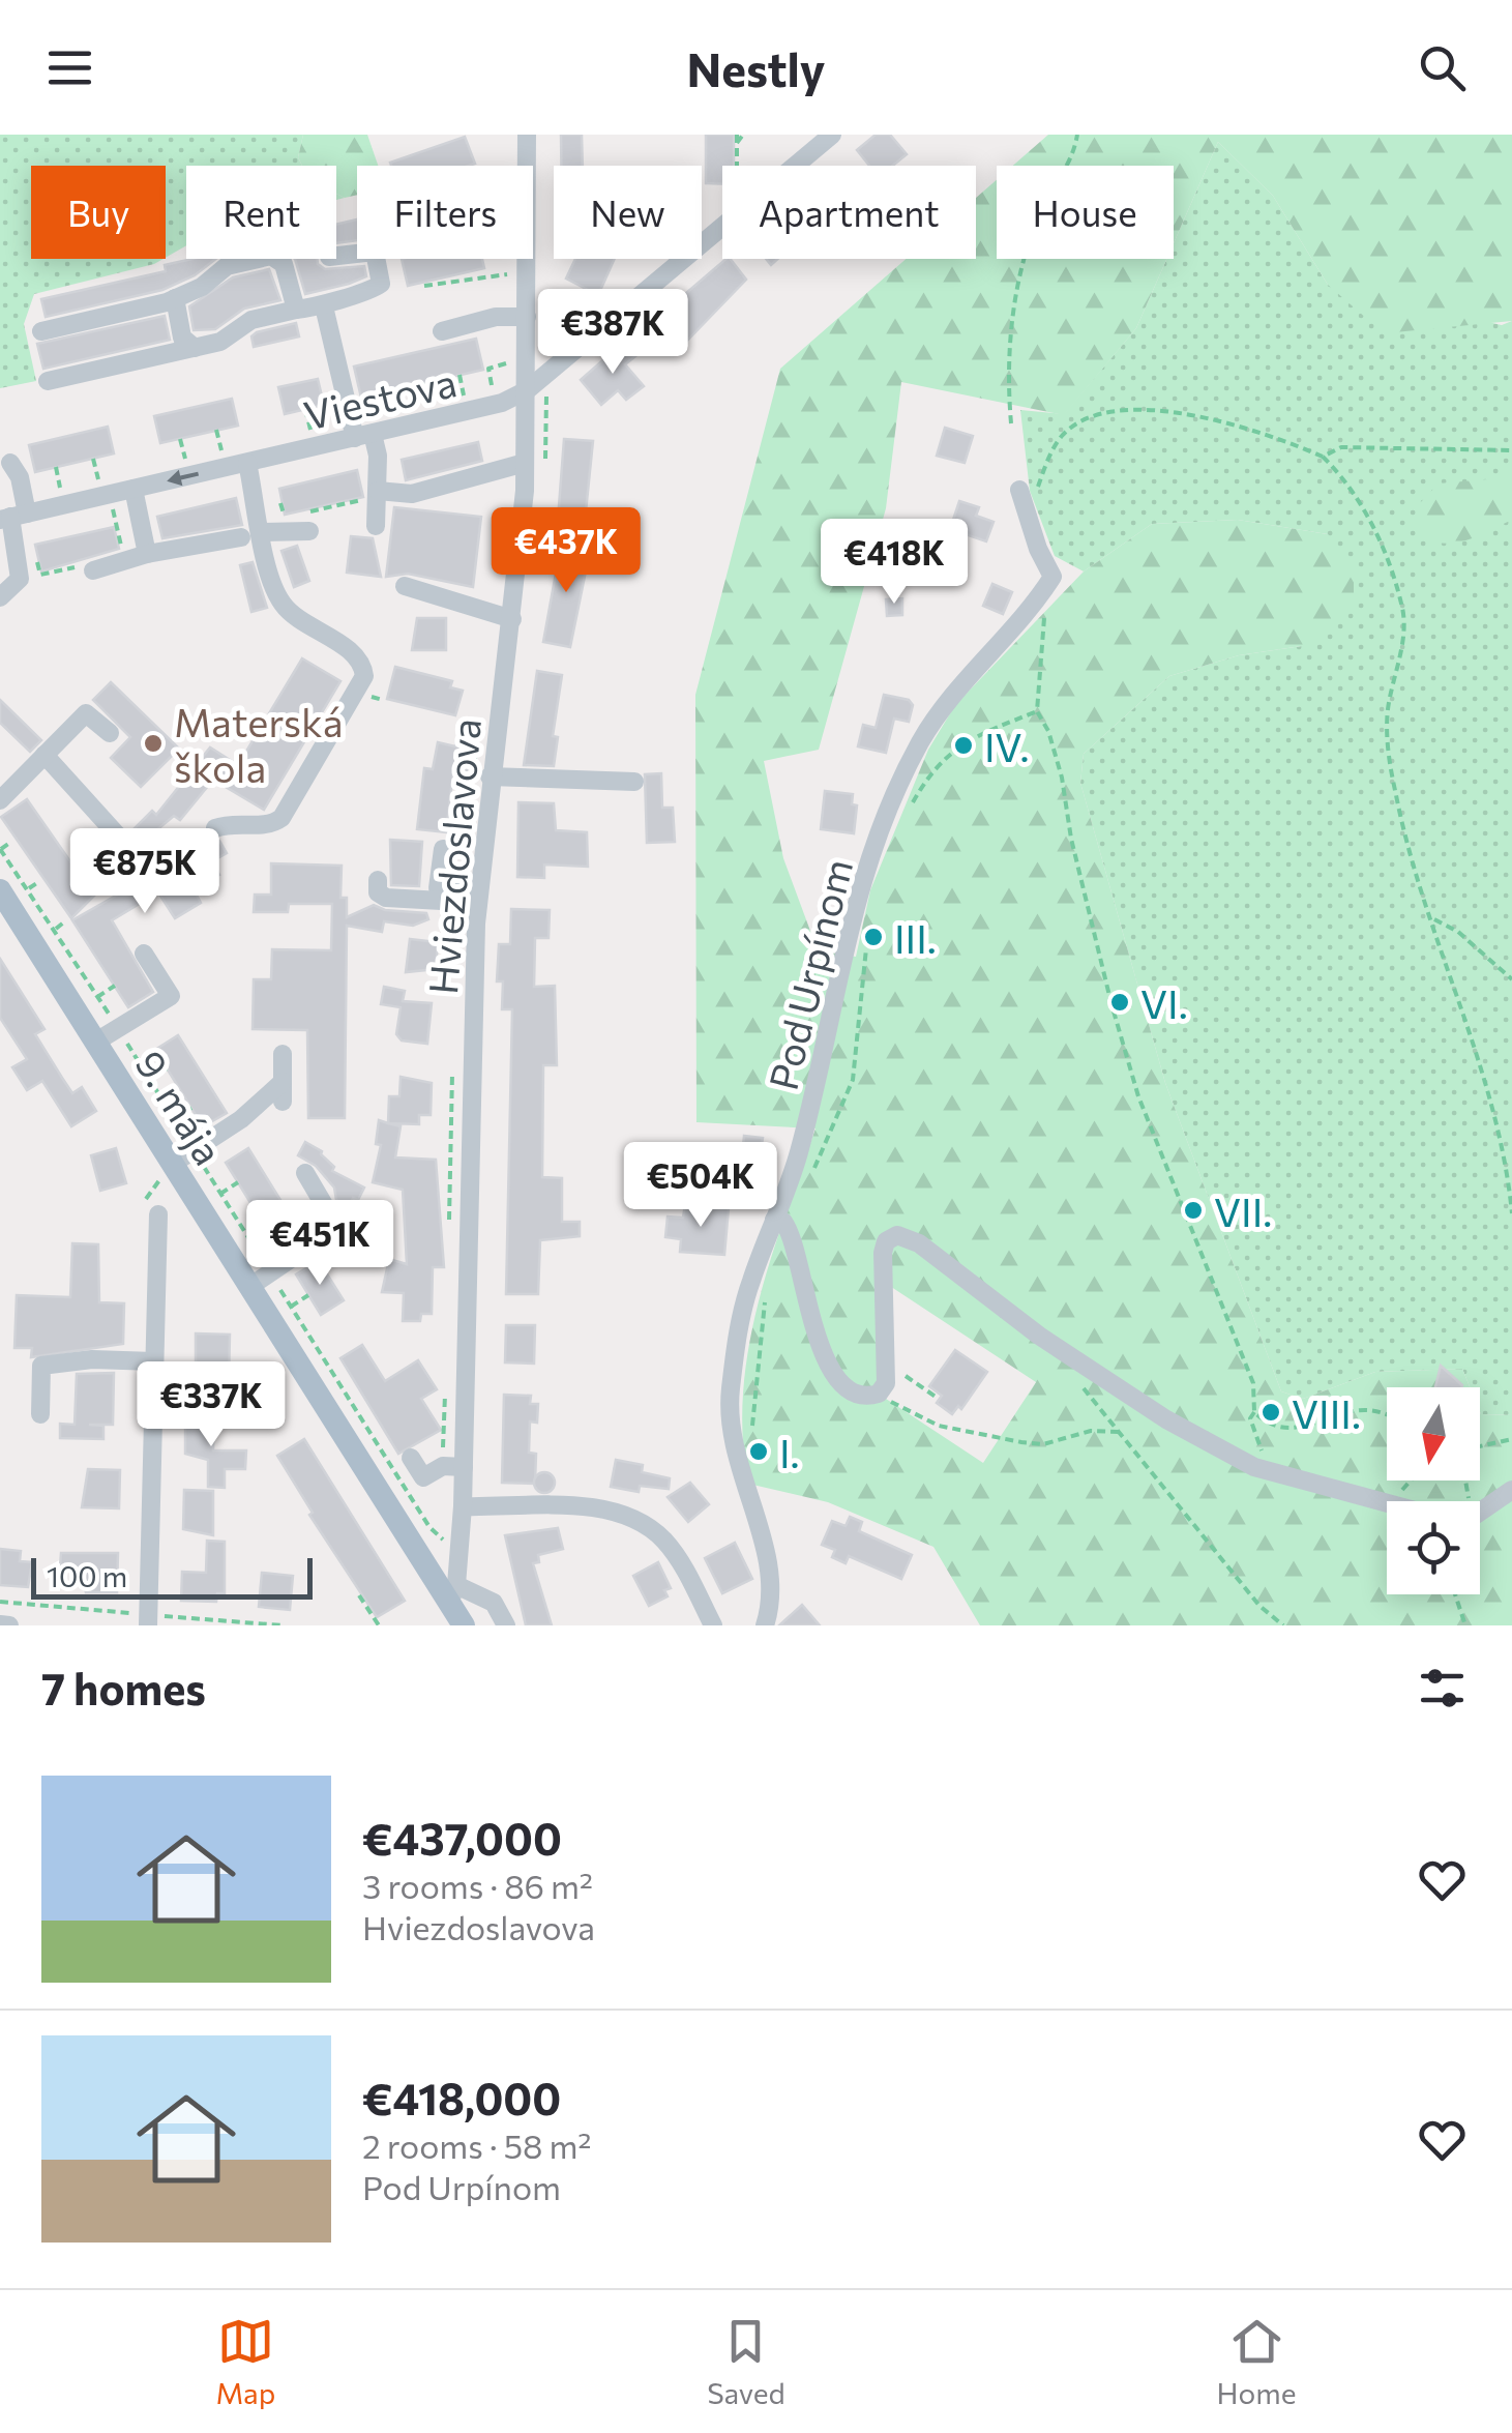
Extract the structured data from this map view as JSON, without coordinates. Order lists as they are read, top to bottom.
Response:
{
  "streets": {
    "main road": ["9. mája"],
    "street": ["Viestova", "Hviezdoslavova", "Pod Urpínom"]
  },
  "crossings": [
    ["Viestova", "Hviezdoslavova"],
    ["Hviezdoslavova", "9. mája"]
  ],
  "places": [
    "Materská škola",
    "IV.",
    "III.",
    "VI.",
    "VII.",
    "VIII.",
    "I."
  ],
  "scale_bar": "100 m",
  "north": "bottom",
  "page": {
    "header": "Nestly",
    "chip": [
      "Buy",
      "Rent",
      "Filters",
      "New",
      "Apartment",
      "House"
    ],
    "price": [
      "€387K",
      "€437K",
      "€418K",
      "€875K",
      "€504K",
      "€451K",
      "€337K"
    ],
    "scale": "100 m",
    "heading": "7 homes",
    "list": [
      {
        "name": "€437,000",
        "note": "3 rooms · 86 m² · Hviezdoslavova"
      },
      {
        "name": "€418,000",
        "note": "2 rooms · 58 m² · Pod Urpínom"
      }
    ],
    "tabs": ["Map", "Saved", "Home"]
  }
}
